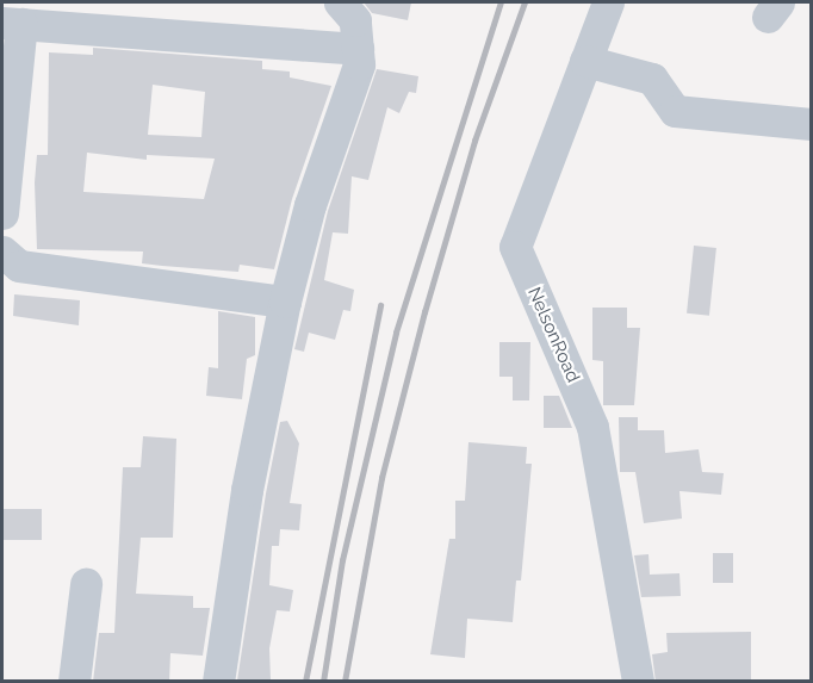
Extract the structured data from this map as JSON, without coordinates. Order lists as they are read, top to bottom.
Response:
{
  "streets": {
    "street": ["NelsonRoad"]
  }
}
